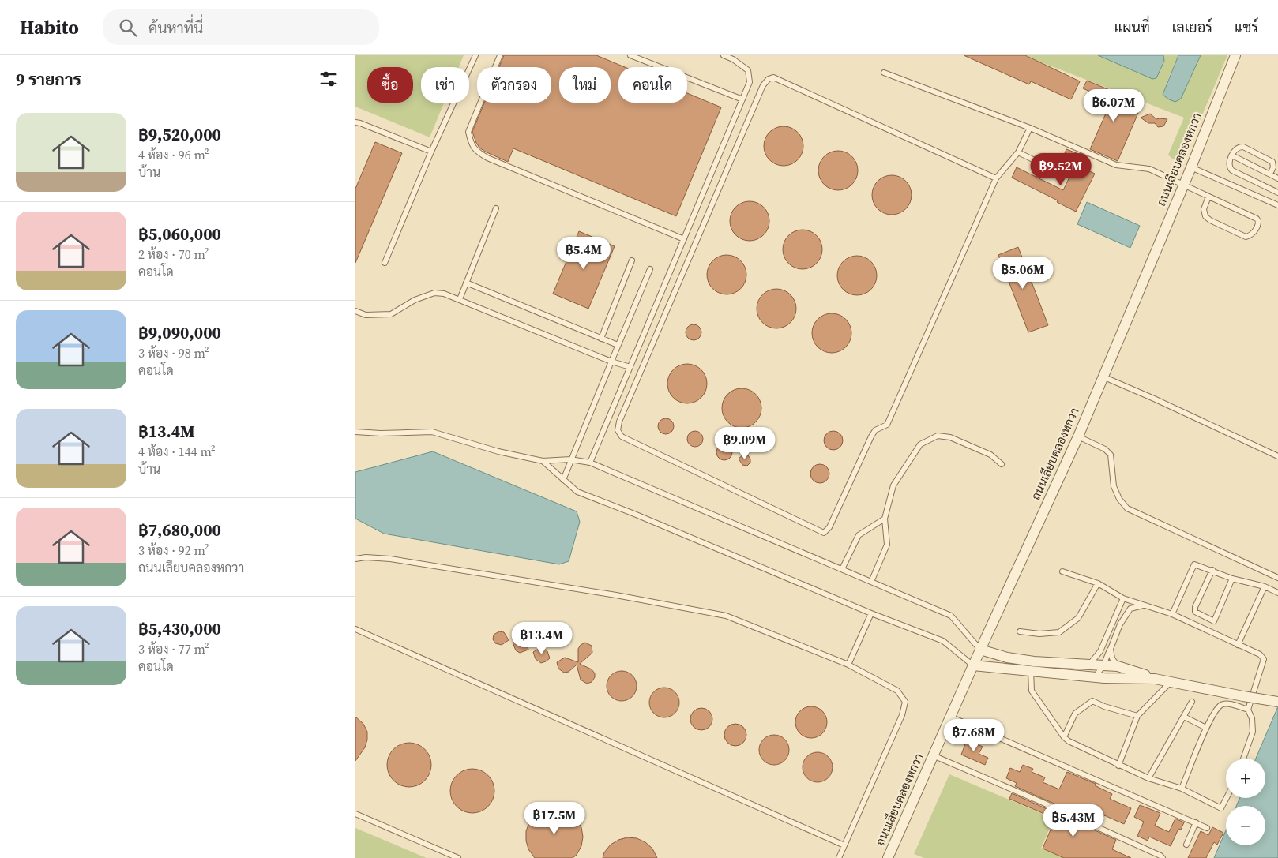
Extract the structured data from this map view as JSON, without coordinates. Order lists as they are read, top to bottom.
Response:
{
  "streets": {
    "street": ["ถนนเลียบคลองหกวา"]
  },
  "page": {
    "header": "Habito",
    "search": "ค้นหาที่นี่",
    "nav": ["แผนที่", "เลเยอร์", "แชร์"],
    "heading": "9 รายการ",
    "chip": [
      "ซื้อ",
      "เช่า",
      "ตัวกรอง",
      "ใหม่",
      "คอนโด"
    ],
    "price": [
      "฿6.07M",
      "฿9.52M",
      "฿5.4M",
      "฿5.06M",
      "฿9.09M",
      "฿13.4M",
      "฿7.68M",
      "฿17.5M",
      "฿5.43M"
    ],
    "list": [
      {
        "name": "฿9,520,000",
        "note": "4 ห้อง · 96 m² · บ้าน"
      },
      {
        "name": "฿5,060,000",
        "note": "2 ห้อง · 70 m² · คอนโด"
      },
      {
        "name": "฿9,090,000",
        "note": "3 ห้อง · 98 m² · คอนโด"
      },
      {
        "name": "฿13.4M",
        "note": "4 ห้อง · 144 m² · บ้าน"
      },
      {
        "name": "฿7,680,000",
        "note": "3 ห้อง · 92 m² · ถนนเลียบคลองหกวา"
      },
      {
        "name": "฿5,430,000",
        "note": "3 ห้อง · 77 m² · คอนโด"
      }
    ],
    "map_buttons": ["+", "−"]
  }
}
